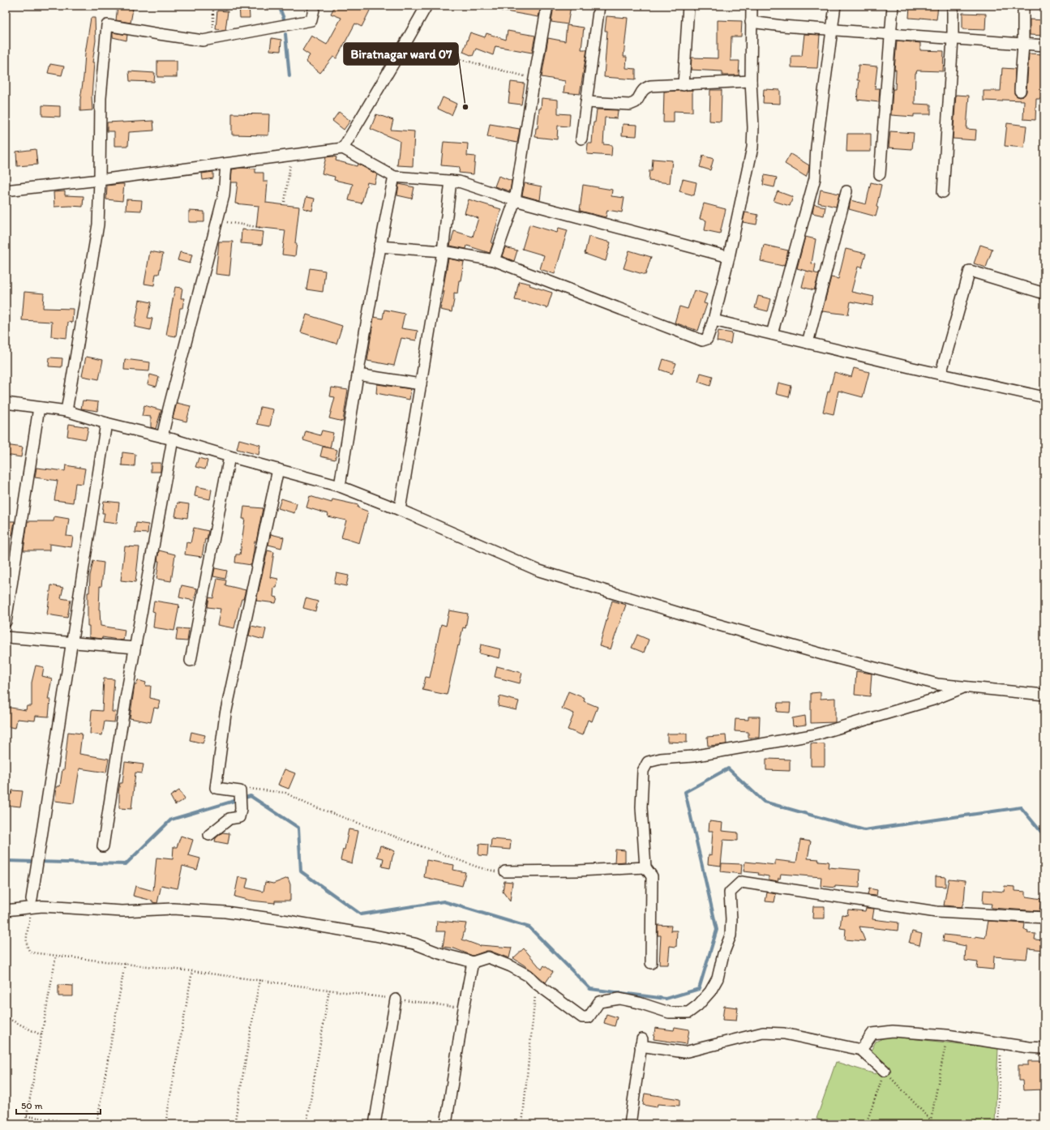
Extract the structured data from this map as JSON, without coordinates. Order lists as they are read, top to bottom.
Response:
{
  "places": ["Biratnagar ward 07"],
  "scale_bar": "50 m"
}
